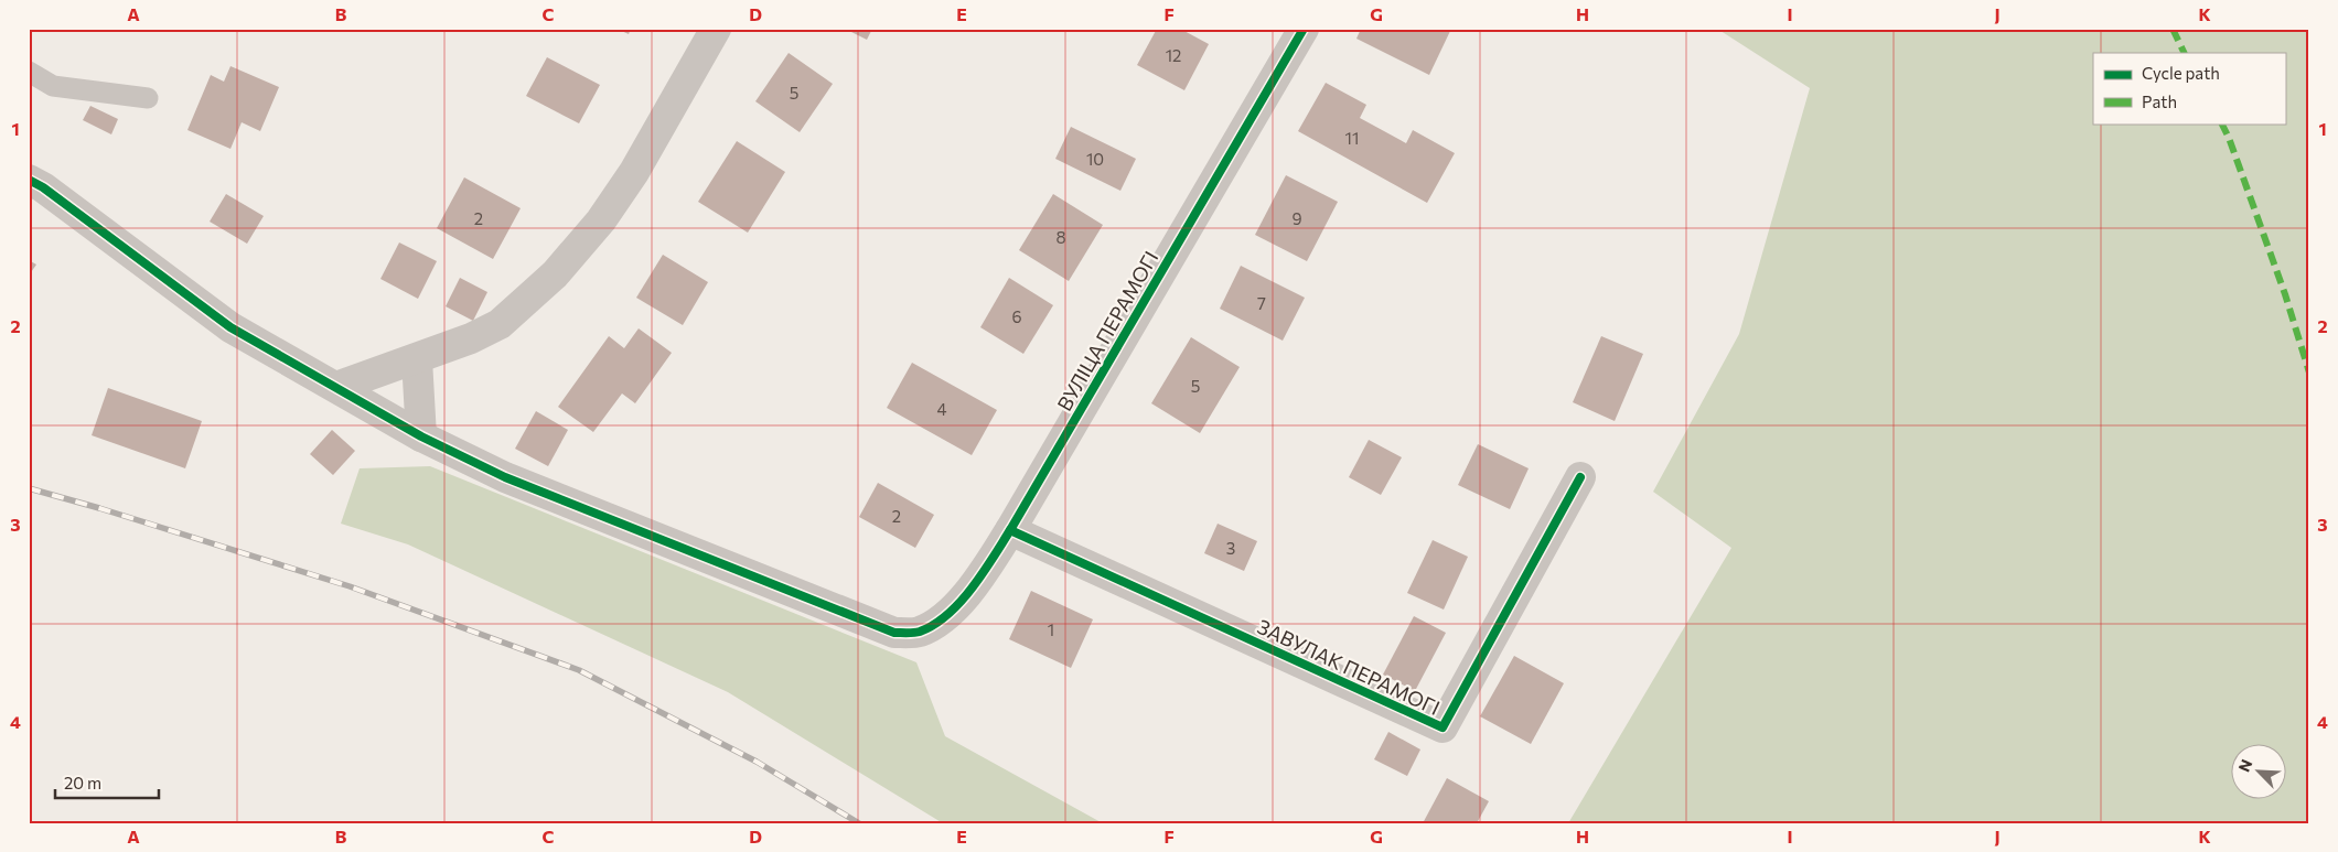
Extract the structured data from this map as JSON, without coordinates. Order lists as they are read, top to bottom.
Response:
{
  "streets": {
    "street": ["ВУЛІЦА ПЕРАМОГІ", "ЗАВУЛАК ПЕРАМОГІ"]
  },
  "crossings": [
    ["ВУЛІЦА ПЕРАМОГІ", "ЗАВУЛАК ПЕРАМОГІ"]
  ],
  "house_numbers": [
    "12",
    "5",
    "11",
    "10",
    "2",
    "9",
    "8",
    "7",
    "6",
    "5",
    "4",
    "2",
    "3",
    "1"
  ],
  "legend": ["Cycle path", "Path"],
  "scale_bar": "20 m",
  "north": "top left",
  "grid": {
    "columns": [
      "A",
      "B",
      "C",
      "D",
      "E",
      "F",
      "G",
      "H",
      "I",
      "J",
      "K"
    ],
    "rows": [
      "1",
      "2",
      "3",
      "4"
    ]
  }
}
